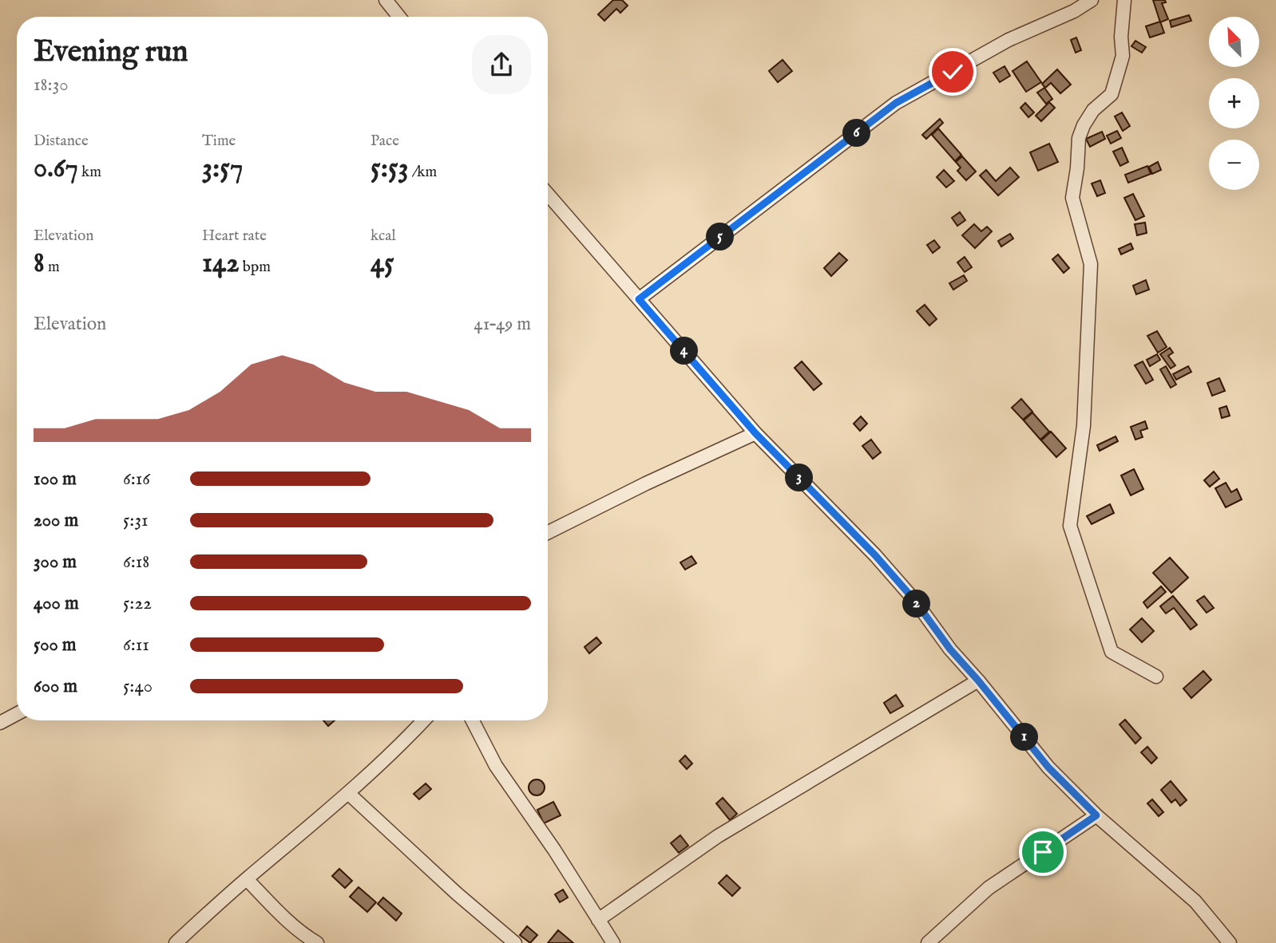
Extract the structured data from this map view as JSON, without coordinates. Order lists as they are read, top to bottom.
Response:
{
  "north": "top left",
  "page": {
    "map_buttons": ["+", "−"],
    "heading": ["Evening run", "18:30"],
    "stats": [
      ["Distance", "0.67 km"],
      ["Time", "3:57"],
      ["Pace", "5:53 /km"],
      ["Elevation", "8 m"],
      ["Heart rate", "142 bpm"],
      ["kcal", "45"]
    ],
    "pins": [
      "6",
      "5",
      "4",
      "3",
      "2",
      "1"
    ],
    "chart": ["Elevation", "41–49 m"],
    "list": [
      {
        "name": "100 m",
        "note": "6:16"
      },
      {
        "name": "200 m",
        "note": "5:31"
      },
      {
        "name": "300 m",
        "note": "6:18"
      },
      {
        "name": "400 m",
        "note": "5:22"
      },
      {
        "name": "500 m",
        "note": "6:11"
      },
      {
        "name": "600 m",
        "note": "5:40"
      }
    ]
  }
}
